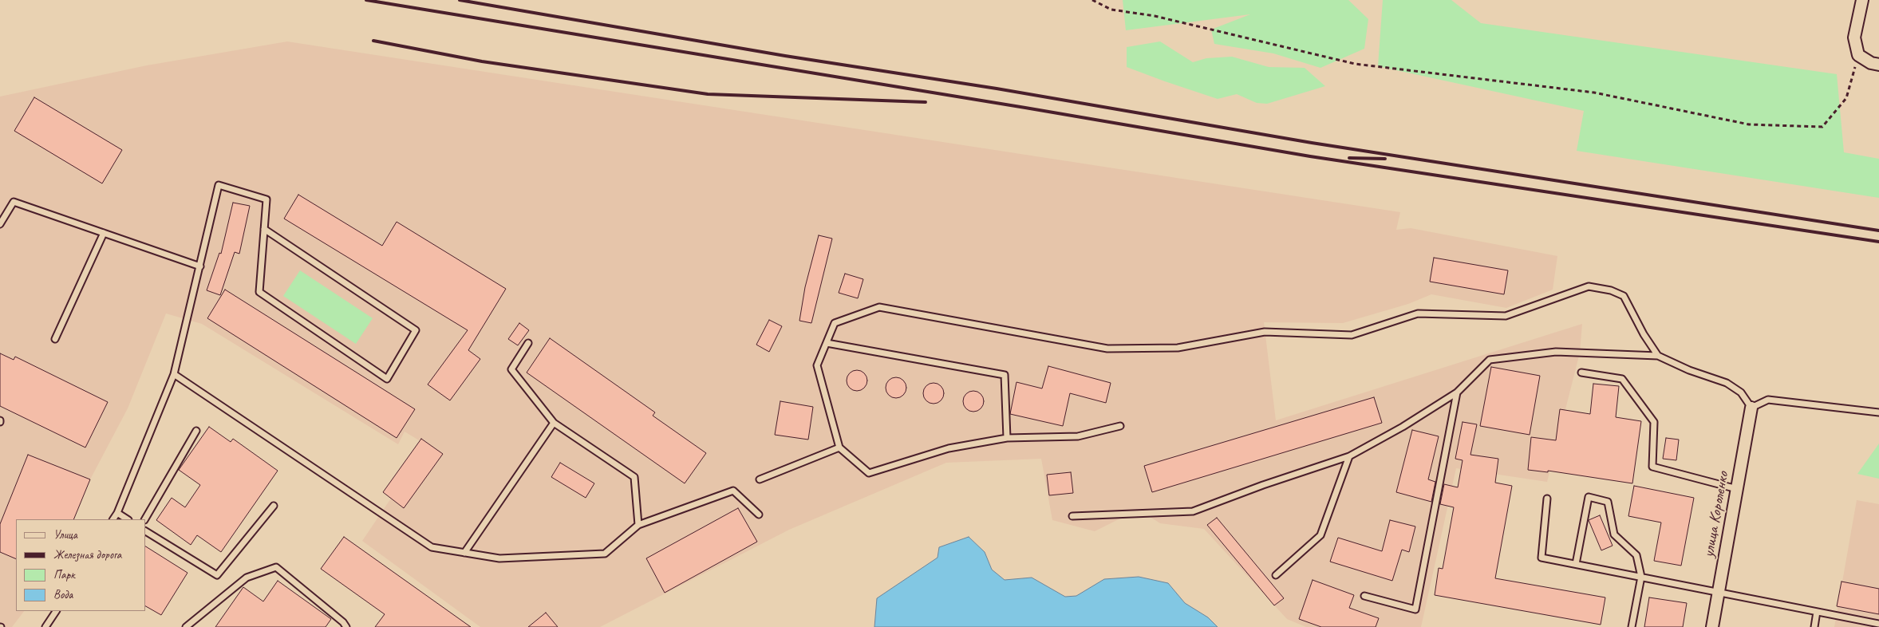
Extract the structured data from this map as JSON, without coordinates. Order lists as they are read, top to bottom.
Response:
{
  "streets": {
    "street": ["улица Короленко"]
  },
  "legend": [
    "Улица",
    "Железная дорога",
    "Парк",
    "Вода"
  ]
}
